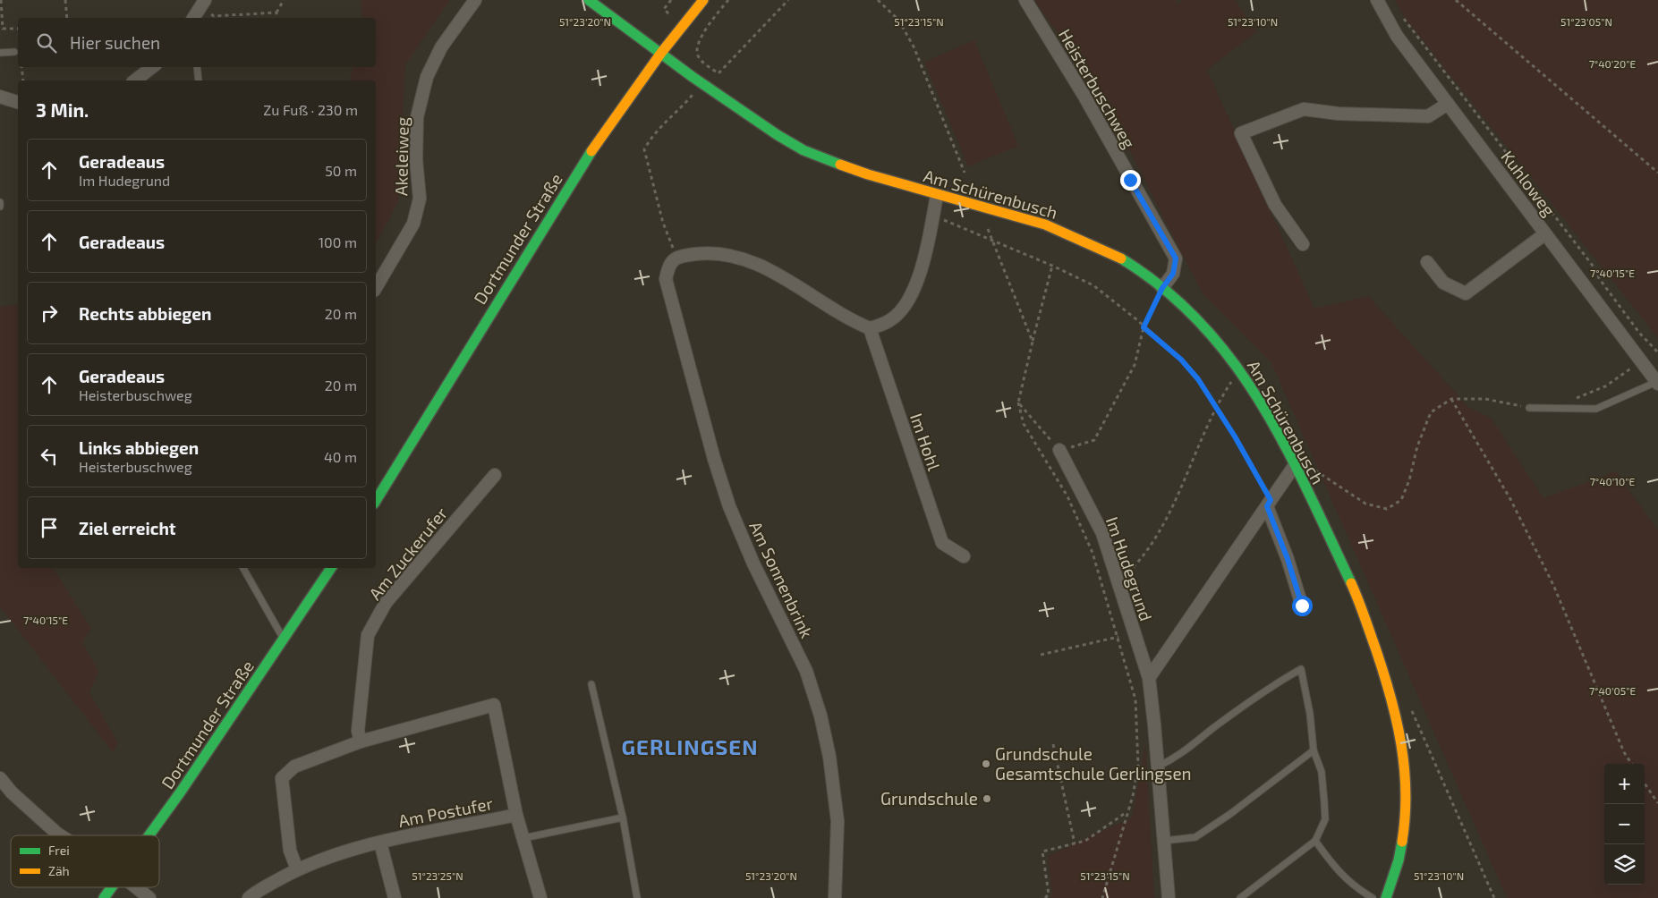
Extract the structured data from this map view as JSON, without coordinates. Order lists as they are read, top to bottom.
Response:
{
  "streets": {
    "street": [
      "Heisterbuschweg",
      "Akeleiweg",
      "Kuhloweg",
      "Am Schürenbusch",
      "Dortmunder Straße",
      "Im Hohl",
      "Am Zuckerufer",
      "Im Hudegrund",
      "Am Sonnenbrink",
      "Am Postufer"
    ]
  },
  "crossings": [
    ["Heisterbuschweg", "Am Schürenbusch"],
    ["Am Schürenbusch", "Dortmunder Straße"],
    ["Am Zuckerufer", "Am Postufer"]
  ],
  "districts": ["GERLINGSEN"],
  "places": ["Grundschule Gesamtschule Gerlingsen", "Grundschule"],
  "legend": ["Frei", "Zäh"],
  "page": {
    "search": "Hier suchen",
    "heading": ["3 Min.", "Zu Fuß · 230 m"],
    "list": [
      ["Geradeaus", "Im Hudegrund", "50 m"],
      ["Geradeaus", "100 m"],
      ["Rechts abbiegen", "20 m"],
      ["Geradeaus", "Heisterbuschweg", "20 m"],
      ["Links abbiegen", "Heisterbuschweg", "40 m"],
      "Ziel erreicht"
    ],
    "map_buttons": ["+", "−"]
  },
  "coordinates": [
    "51°23'20\"N",
    "51°23'15\"N",
    "51°23'10\"N",
    "51°23'05\"N",
    "7°40'20\"E",
    "7°40'15\"E",
    "7°40'10\"E",
    "7°40'05\"E",
    "51°23'25\"N"
  ]
}
